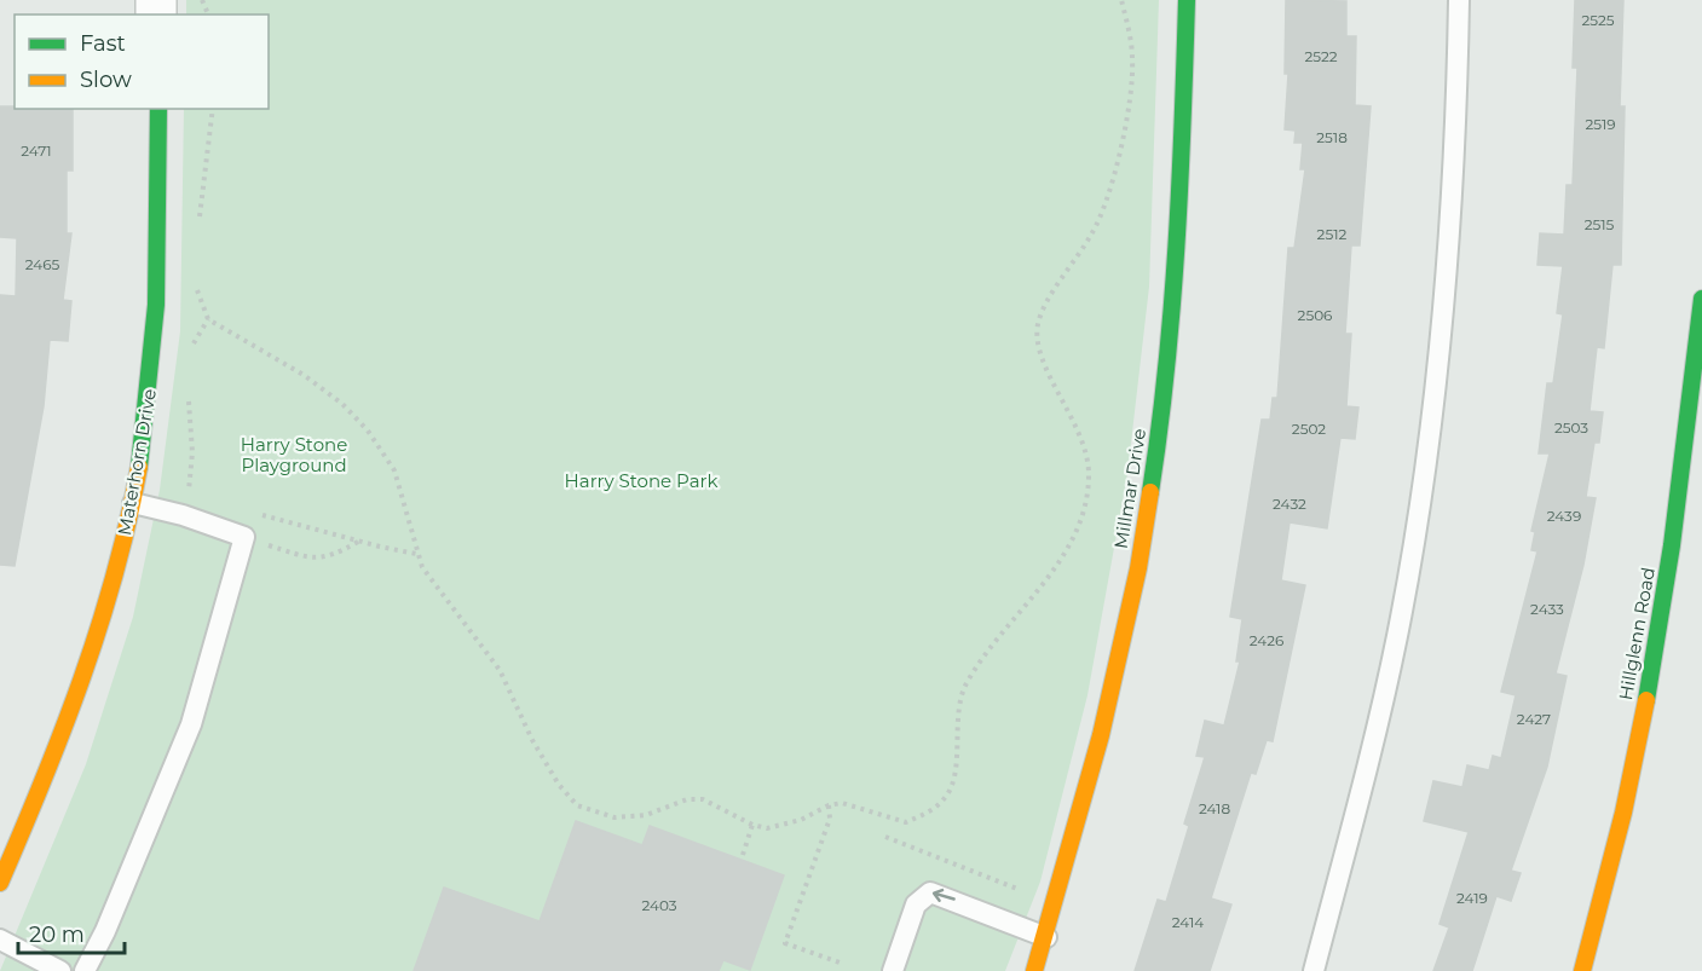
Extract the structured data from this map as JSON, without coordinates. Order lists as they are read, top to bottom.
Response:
{
  "streets": {
    "street": ["Materhorn Drive", "Millmar Drive", "Hillglenn Road"]
  },
  "parks": ["Harry Stone Playground", "Harry Stone Park"],
  "house_numbers": [
    "2525",
    "2522",
    "2519",
    "2518",
    "2471",
    "2515",
    "2512",
    "2465",
    "2506",
    "2503",
    "2502",
    "2432",
    "2439",
    "2433",
    "2426",
    "2427",
    "2418",
    "2419",
    "2403",
    "2414"
  ],
  "legend": ["Fast", "Slow"],
  "scale_bar": "20 m"
}
